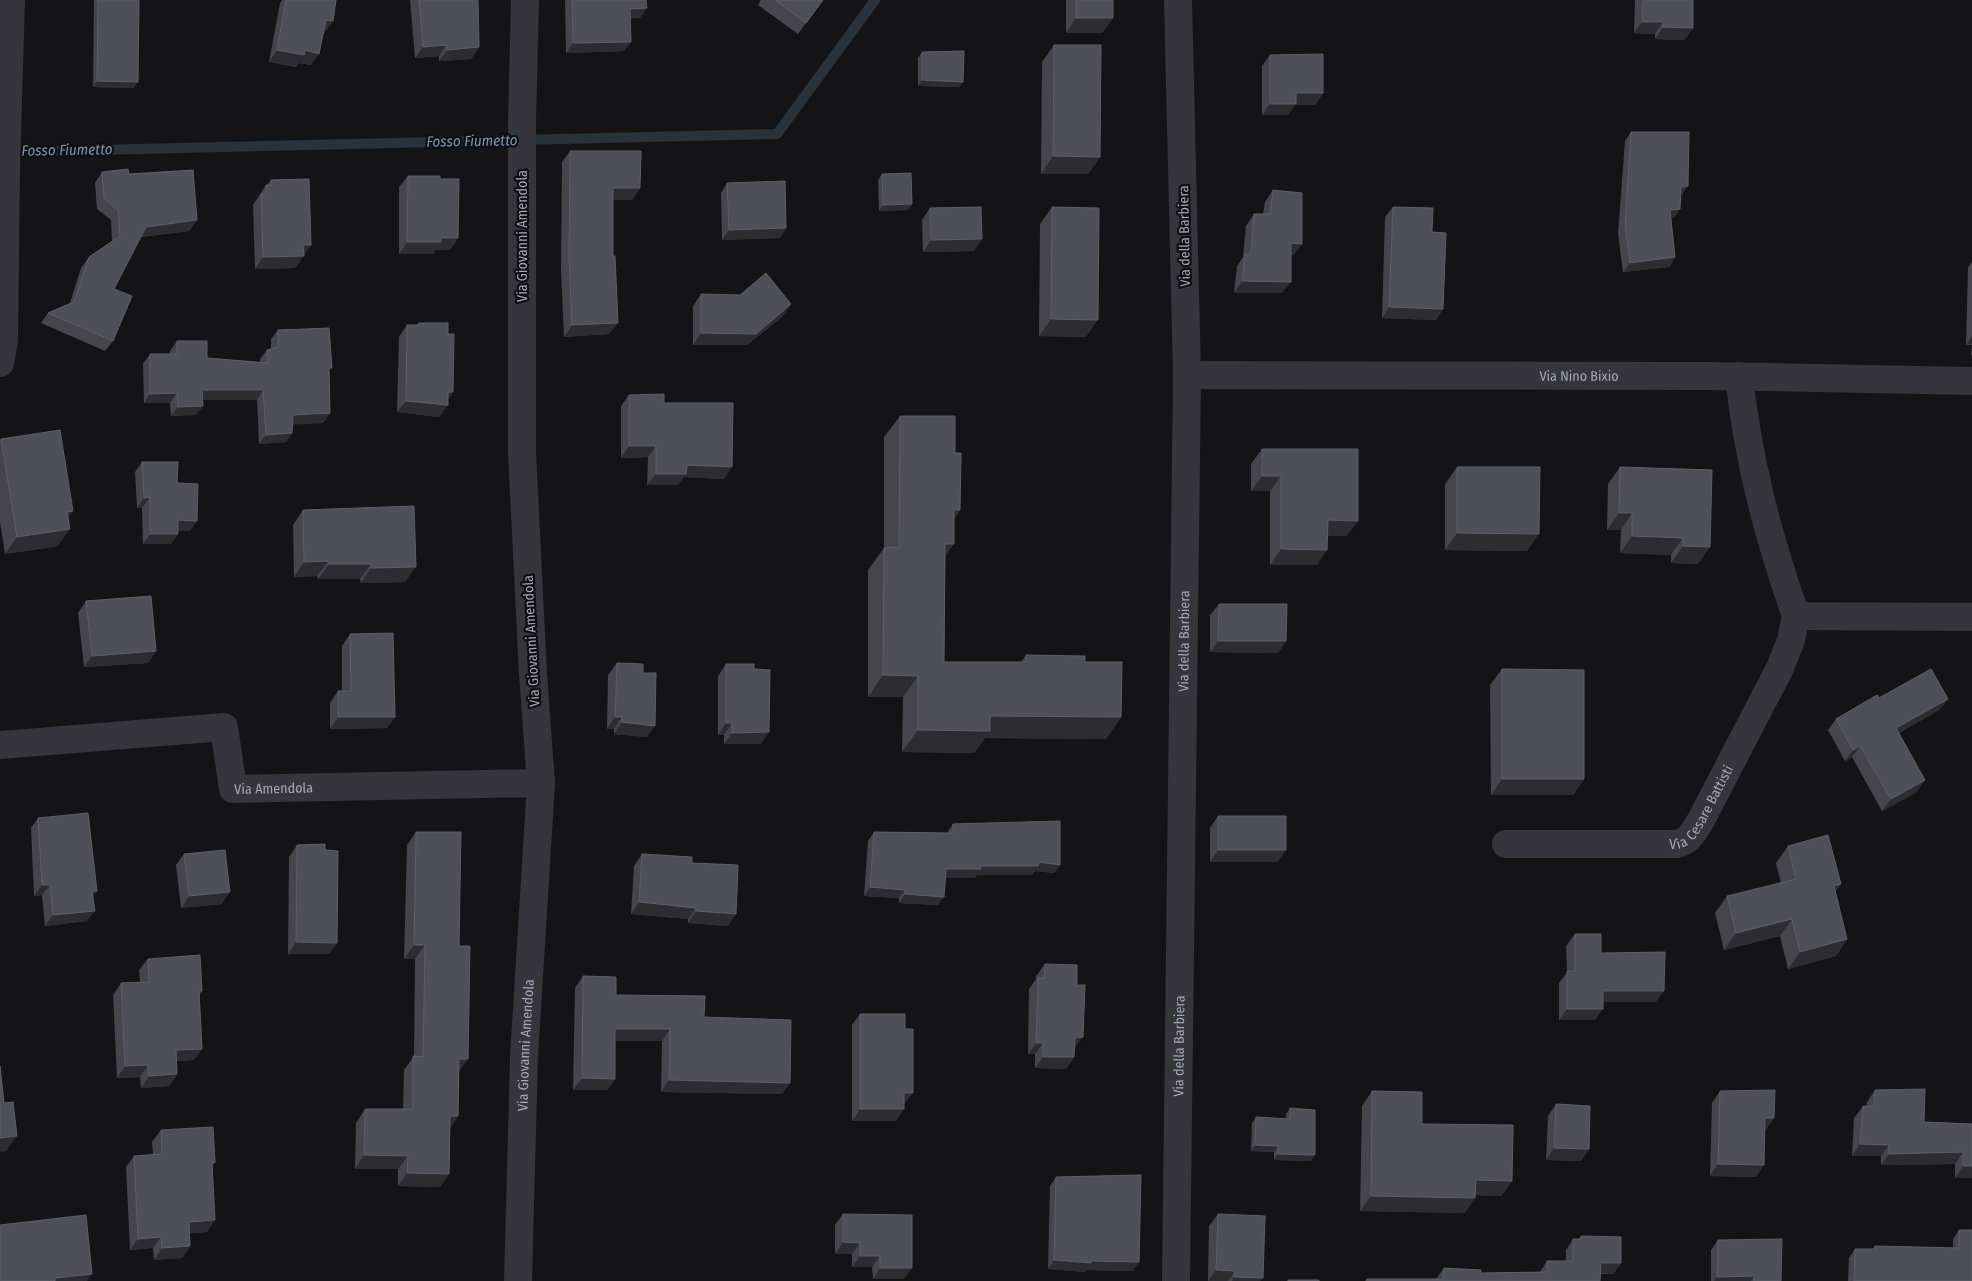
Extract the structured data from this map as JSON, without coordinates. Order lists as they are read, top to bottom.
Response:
{
  "streets": {
    "street": [
      "Via Giovanni Amendola",
      "Via della Barbiera",
      "Via Nino Bixio",
      "Via Amendola",
      "Via Cesare Battisti"
    ]
  },
  "crossings": [
    ["Via Giovanni Amendola", "Via Amendola"],
    ["Via della Barbiera", "Via Nino Bixio"]
  ],
  "water": ["Fosso Fiumetto"]
}
